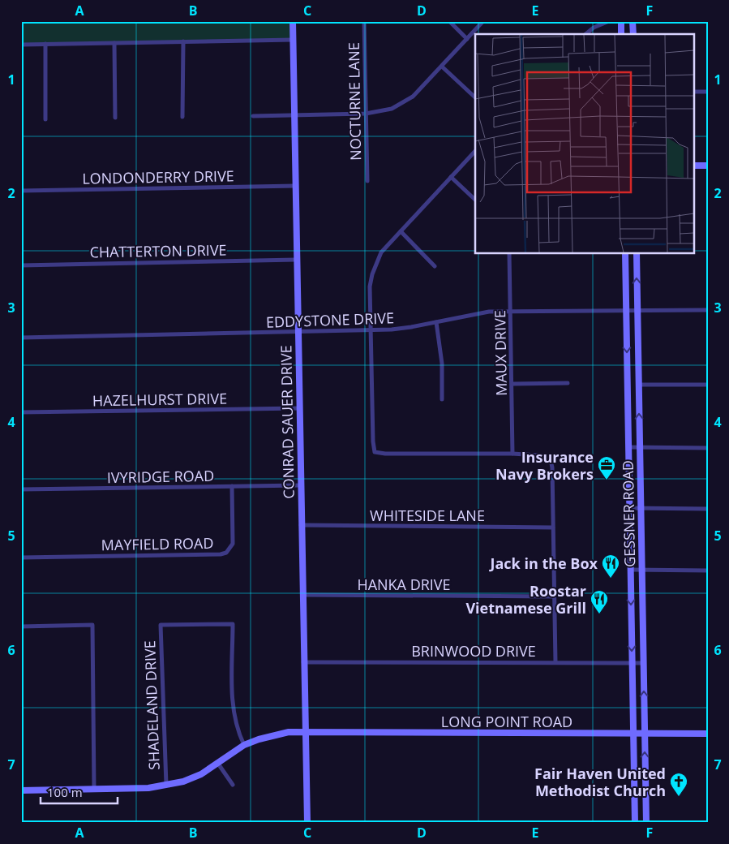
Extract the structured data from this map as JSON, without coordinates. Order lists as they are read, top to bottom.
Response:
{
  "streets": {
    "street": [
      "NOCTURNE LANE",
      "LONDONDERRY DRIVE",
      "CHATTERTON DRIVE",
      "EDDYSTONE DRIVE",
      "MAUX DRIVE",
      "HAZELHURST DRIVE",
      "CONRAD SAUER DRIVE",
      "IVYRIDGE ROAD",
      "GESSNER ROAD",
      "WHITESIDE LANE",
      "MAYFIELD ROAD",
      "HANKA DRIVE",
      "BRINWOOD DRIVE",
      "SHADELAND DRIVE",
      "LONG POINT ROAD"
    ]
  },
  "crossings": [
    ["LONDONDERRY DRIVE", "CONRAD SAUER DRIVE"],
    ["CHATTERTON DRIVE", "CONRAD SAUER DRIVE"],
    ["EDDYSTONE DRIVE", "MAUX DRIVE"],
    ["EDDYSTONE DRIVE", "CONRAD SAUER DRIVE"],
    ["EDDYSTONE DRIVE", "GESSNER ROAD"],
    ["HAZELHURST DRIVE", "CONRAD SAUER DRIVE"],
    ["CONRAD SAUER DRIVE", "IVYRIDGE ROAD"],
    ["CONRAD SAUER DRIVE", "WHITESIDE LANE"],
    ["CONRAD SAUER DRIVE", "HANKA DRIVE"],
    ["CONRAD SAUER DRIVE", "BRINWOOD DRIVE"],
    ["CONRAD SAUER DRIVE", "LONG POINT ROAD"],
    ["IVYRIDGE ROAD", "MAYFIELD ROAD"],
    ["GESSNER ROAD", "BRINWOOD DRIVE"],
    ["GESSNER ROAD", "LONG POINT ROAD"],
    ["SHADELAND DRIVE", "LONG POINT ROAD"]
  ],
  "places": {
    "office": ["Insurance Navy Brokers"],
    "restaurant": ["Jack in the Box", "Roostar Vietnamese Grill"],
    "church": ["Fair Haven United Methodist Church"]
  },
  "scale_bar": "100 m",
  "grid": {
    "columns": [
      "A",
      "B",
      "C",
      "D",
      "E",
      "F"
    ],
    "rows": [
      "1",
      "2",
      "3",
      "4",
      "5",
      "6",
      "7"
    ]
  }
}
